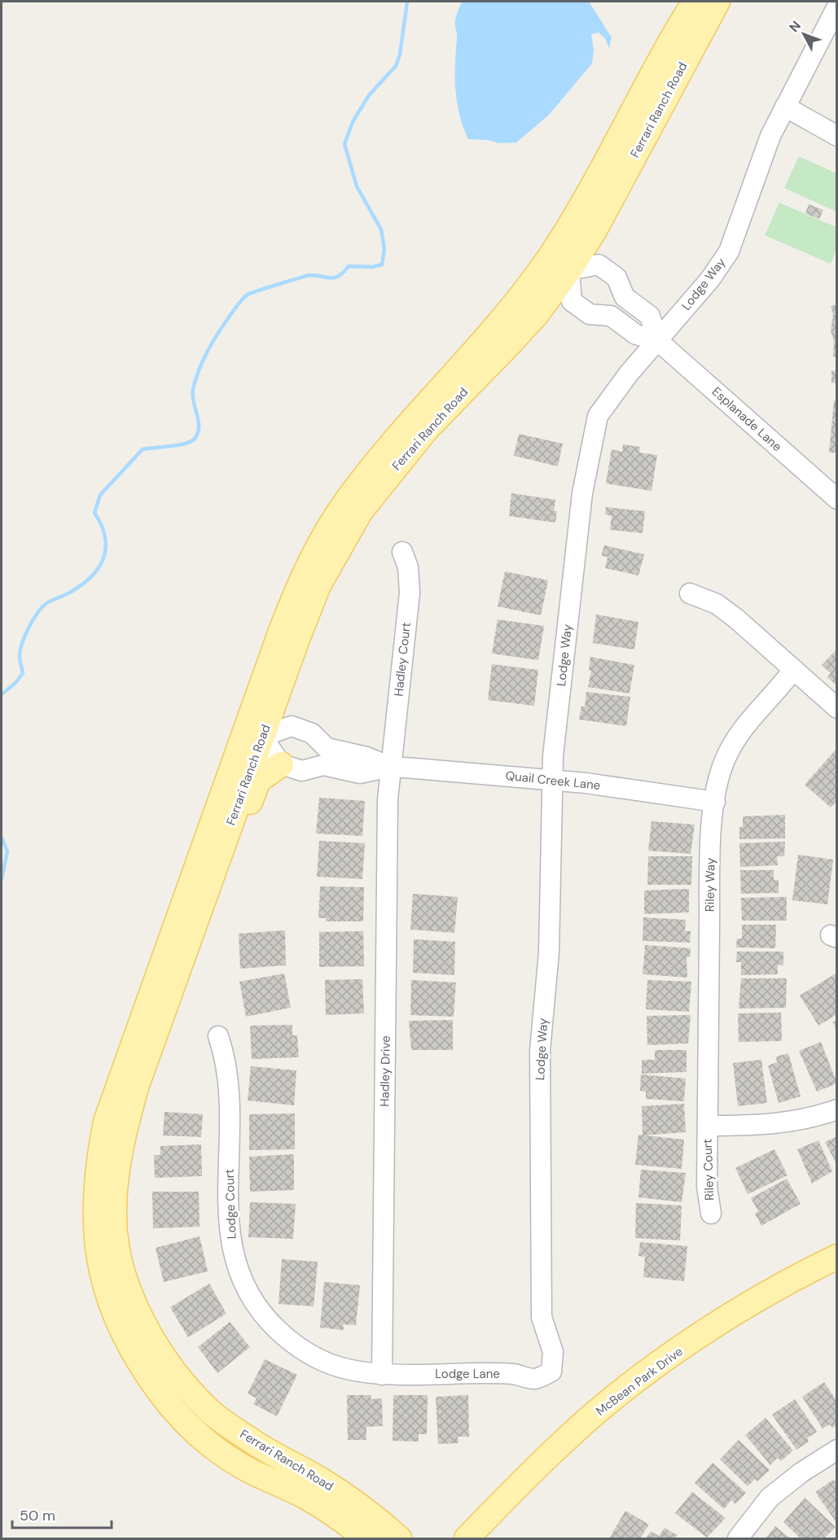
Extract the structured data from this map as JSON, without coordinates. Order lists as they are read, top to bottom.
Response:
{
  "streets": {
    "main road": ["Ferrari Ranch Road", "McBean Park Drive"],
    "street": [
      "Lodge Way",
      "Esplanade Lane",
      "Hadley Court",
      "Quail Creek Lane",
      "Riley Way",
      "Hadley Drive",
      "Riley Court",
      "Lodge Court",
      "Lodge Lane"
    ]
  },
  "crossings": [
    ["Ferrari Ranch Road", "Esplanade Lane"],
    ["Lodge Way", "Esplanade Lane"],
    ["Lodge Way", "Quail Creek Lane"],
    ["Lodge Way", "Lodge Lane"],
    ["Hadley Court", "Quail Creek Lane"],
    ["Hadley Court", "Hadley Drive"],
    ["Quail Creek Lane", "Riley Way"],
    ["Quail Creek Lane", "Hadley Drive"],
    ["Riley Way", "Riley Court"],
    ["Hadley Drive", "Lodge Court"],
    ["Hadley Drive", "Lodge Lane"],
    ["Lodge Court", "Lodge Lane"]
  ],
  "scale_bar": "50 m",
  "north": "top left"
}
